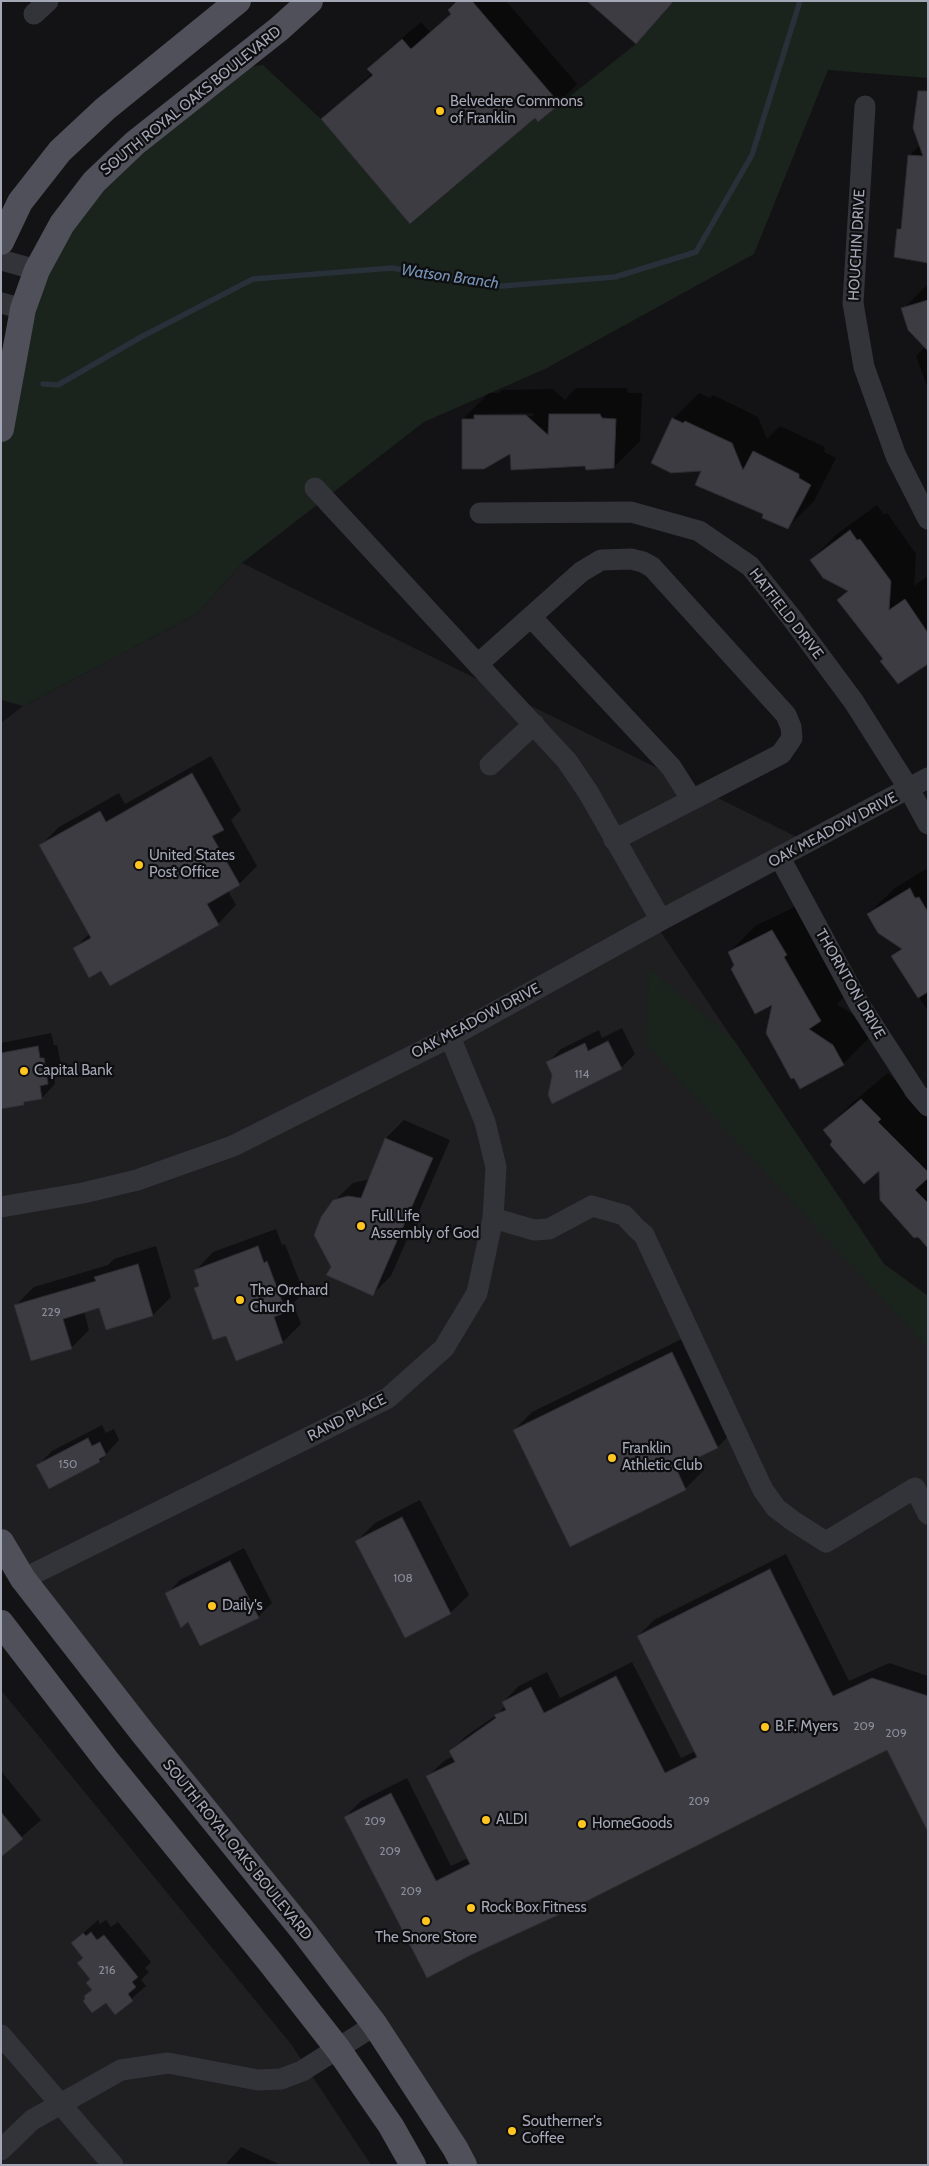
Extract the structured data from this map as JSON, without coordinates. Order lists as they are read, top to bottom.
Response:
{
  "streets": {
    "main road": ["SOUTH ROYAL OAKS BOULEVARD"],
    "street": [
      "HOUCHIN DRIVE",
      "HATFIELD DRIVE",
      "OAK MEADOW DRIVE",
      "THORNTON DRIVE",
      "RAND PLACE"
    ]
  },
  "crossings": [
    ["SOUTH ROYAL OAKS BOULEVARD", "RAND PLACE"],
    ["HATFIELD DRIVE", "OAK MEADOW DRIVE"],
    ["OAK MEADOW DRIVE", "THORNTON DRIVE"],
    ["OAK MEADOW DRIVE", "RAND PLACE"]
  ],
  "water": ["Watson Branch"],
  "places": [
    "Belvedere Commons of Franklin",
    "United States Post Office",
    "Capital Bank",
    "Full Life Assembly of God",
    "The Orchard Church",
    "Franklin Athletic Club",
    "Daily's",
    "B.F. Myers",
    "ALDI",
    "HomeGoods",
    "Rock Box Fitness",
    "The Snore Store",
    "Southerner's Coffee"
  ],
  "house_numbers": [
    "114",
    "229",
    "150",
    "108",
    "209",
    "209",
    "209",
    "209",
    "209",
    "209",
    "216"
  ]
}
